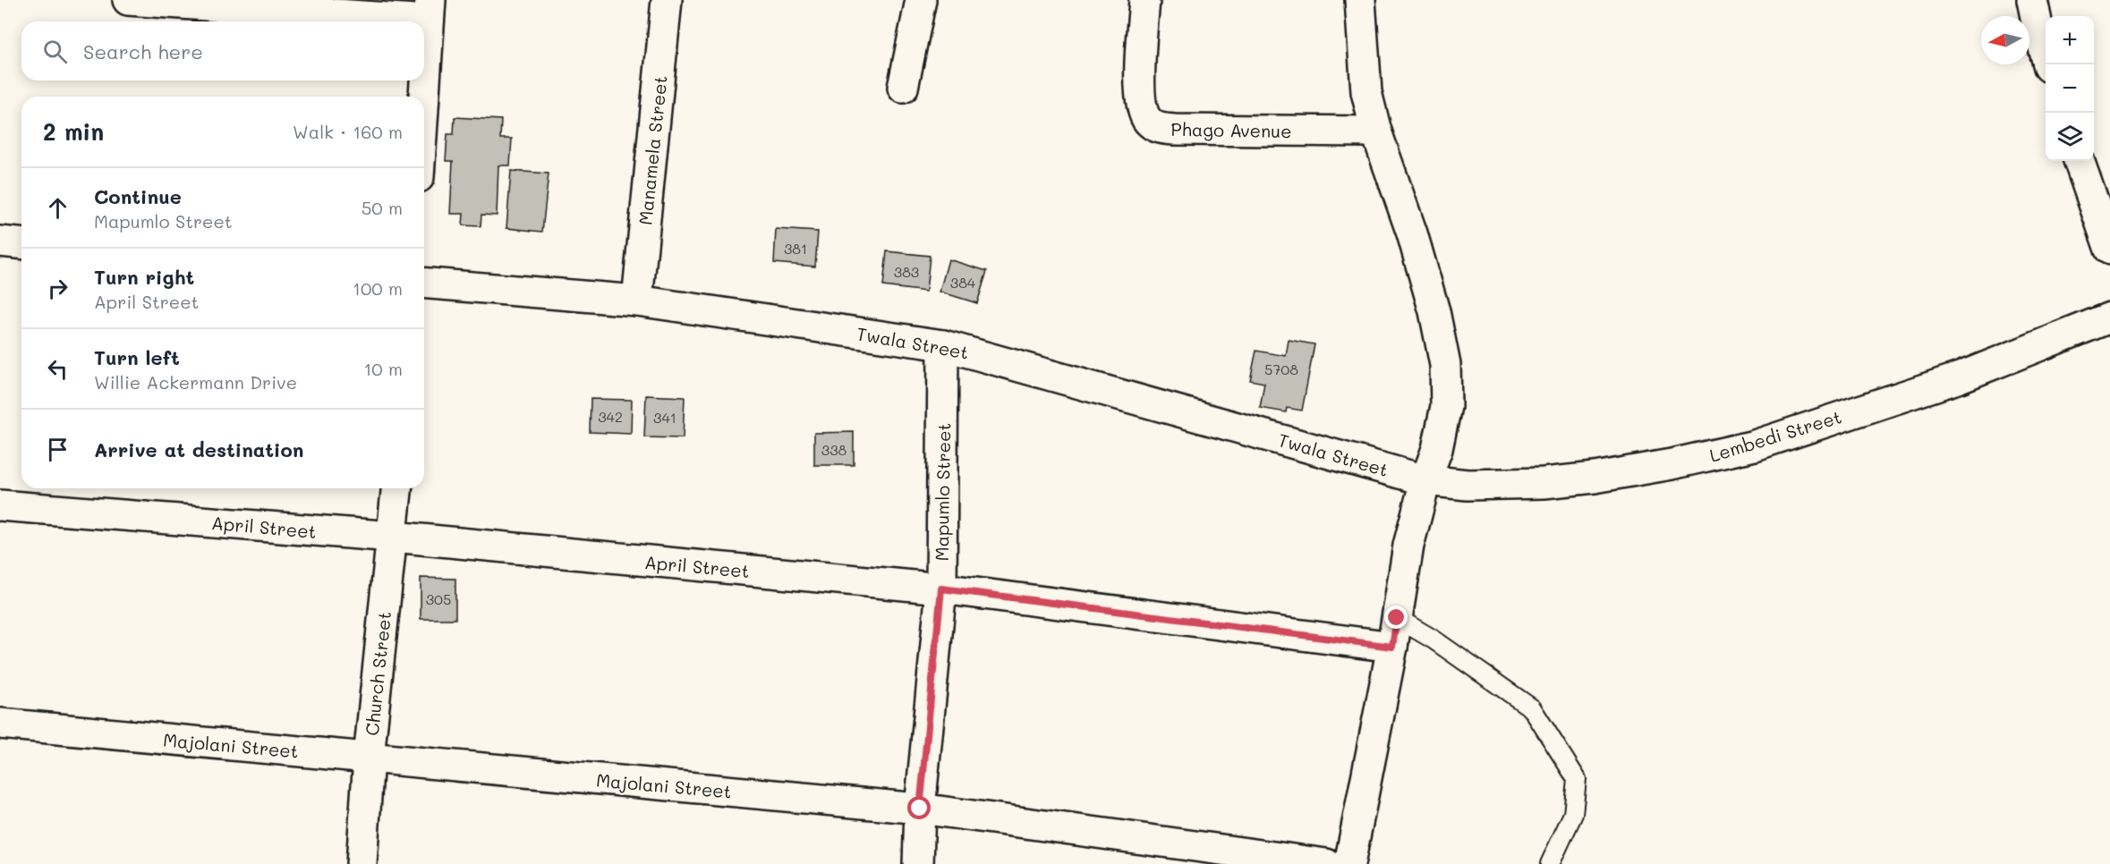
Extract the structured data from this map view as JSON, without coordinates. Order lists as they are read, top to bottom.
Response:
{
  "streets": {
    "street": [
      "Phago Avenue",
      "Manamela Street",
      "Twala Street",
      "Lembedi Street",
      "Mapumlo Street",
      "April Street",
      "Church Street",
      "Majolani Street"
    ]
  },
  "crossings": [
    ["Manamela Street", "Twala Street"],
    ["Twala Street", "Lembedi Street"],
    ["Twala Street", "Mapumlo Street"],
    ["Mapumlo Street", "April Street"],
    ["Mapumlo Street", "Majolani Street"],
    ["April Street", "Church Street"],
    ["Church Street", "Majolani Street"]
  ],
  "house_numbers": [
    "381",
    "383",
    "384",
    "5708",
    "342",
    "341",
    "338",
    "305"
  ],
  "north": "left",
  "page": {
    "map_buttons": ["+", "−"],
    "search": "Search here",
    "heading": ["2 min", "Walk · 160 m"],
    "list": [
      ["Continue", "Mapumlo Street", "50 m"],
      ["Turn right", "April Street", "100 m"],
      ["Turn left", "Willie Ackermann Drive", "10 m"],
      "Arrive at destination"
    ]
  }
}
